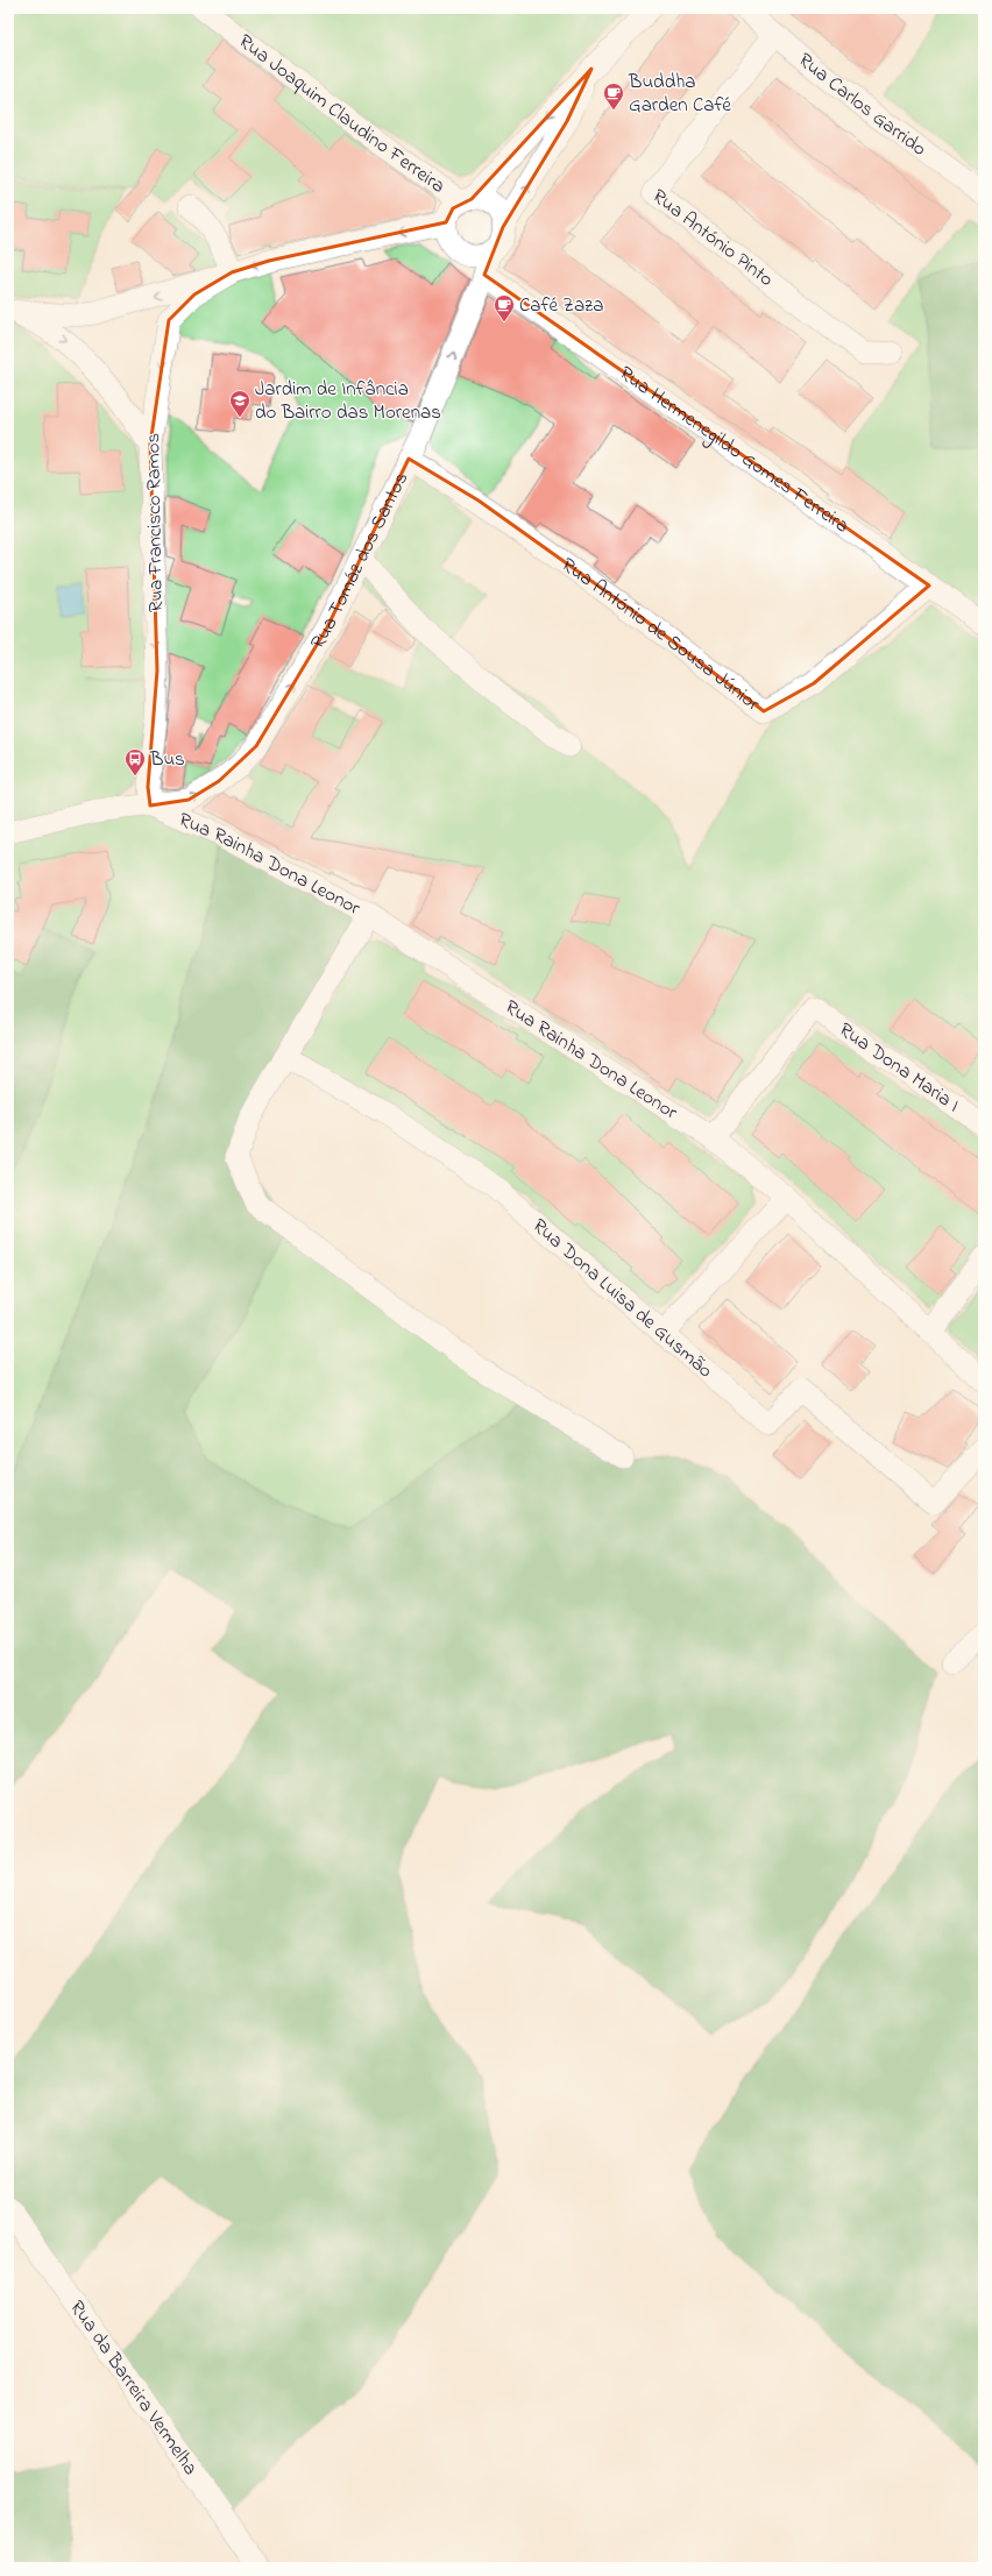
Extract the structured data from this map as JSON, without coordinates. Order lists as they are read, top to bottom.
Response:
{
  "streets": {
    "street": [
      "Rua Carlos Garrido",
      "Rua Joaquim Claudino Ferreira",
      "Rua António Pinto",
      "Rua Hermenegildo Gomes Ferreira",
      "Rua Francisco Ramos",
      "Rua Tomáz dos Santos",
      "Rua António de Sousa Júnior",
      "Rua Rainha Dona Leonor",
      "Rua Dona Maria I",
      "Rua Dona Luisa de Gusmão",
      "Rua da Barreira Vermelha"
    ]
  },
  "crossings": [
    ["Rua Carlos Garrido", "Rua António Pinto"],
    ["Rua Joaquim Claudino Ferreira", "Rua Francisco Ramos"],
    ["Rua Joaquim Claudino Ferreira", "Rua Tomáz dos Santos"],
    ["Rua Hermenegildo Gomes Ferreira", "Rua Tomáz dos Santos"],
    ["Rua Hermenegildo Gomes Ferreira", "Rua António de Sousa Júnior"],
    ["Rua Francisco Ramos", "Rua Tomáz dos Santos"],
    ["Rua Francisco Ramos", "Rua Rainha Dona Leonor"],
    ["Rua Tomáz dos Santos", "Rua António de Sousa Júnior"],
    ["Rua Tomáz dos Santos", "Rua Rainha Dona Leonor"],
    ["Rua Rainha Dona Leonor", "Rua Dona Maria I"]
  ],
  "one_way": ["Rua Tomáz dos Santos"],
  "places": {
    "cafe": ["Buddha Garden Café", "Café Zaza"],
    "school or university": ["Jardim de Infância do Bairro das Morenas"],
    "bus stop": ["Bus"]
  }
}
